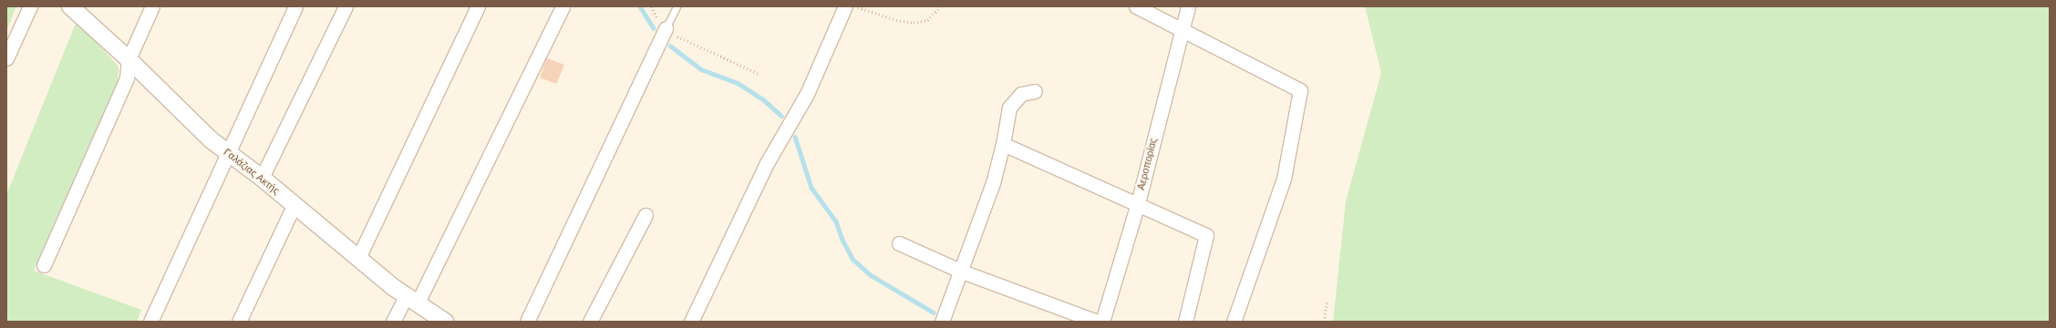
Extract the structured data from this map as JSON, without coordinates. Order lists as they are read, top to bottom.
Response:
{
  "streets": {
    "street": ["Αεροπορίας", "Γαλάζιας Ακτής"]
  }
}
